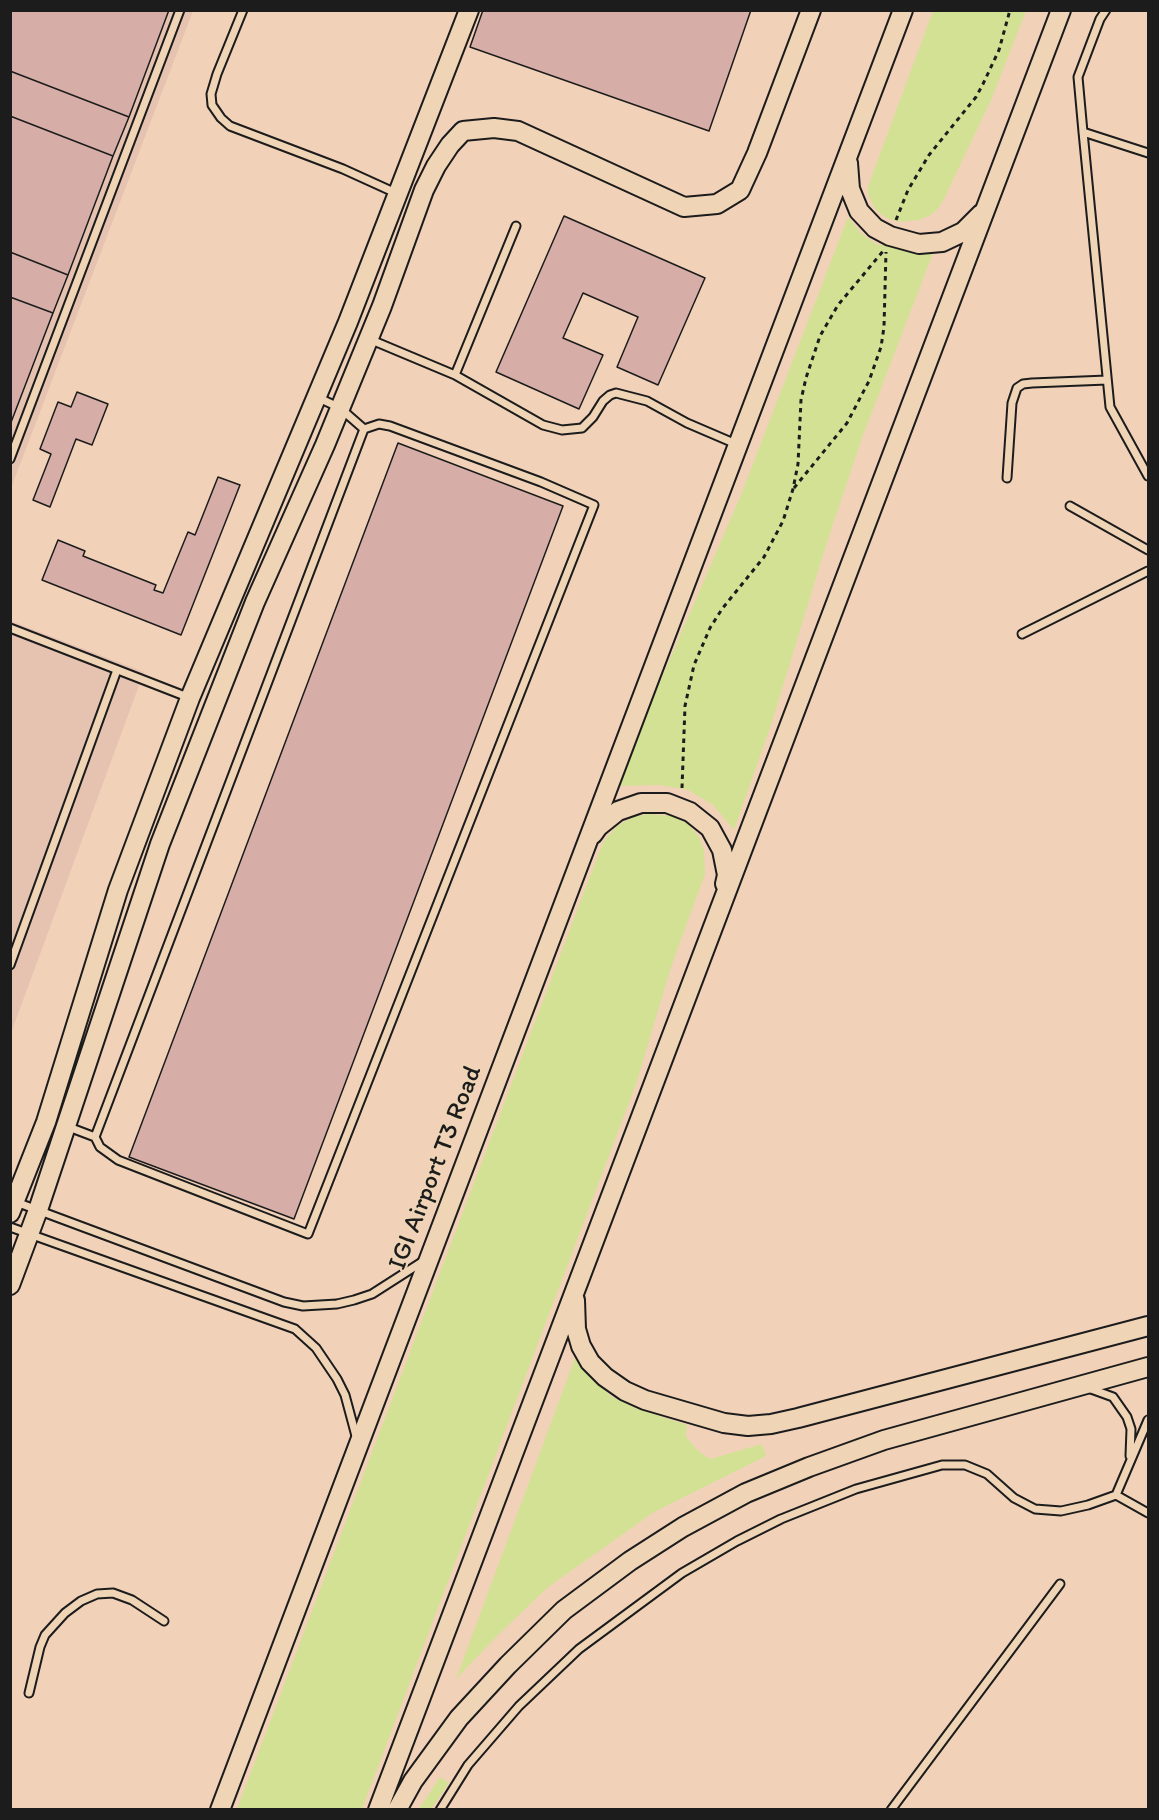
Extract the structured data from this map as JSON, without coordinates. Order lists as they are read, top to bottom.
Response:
{
  "streets": {
    "main road": ["IGI Airport T3 Road"]
  }
}
